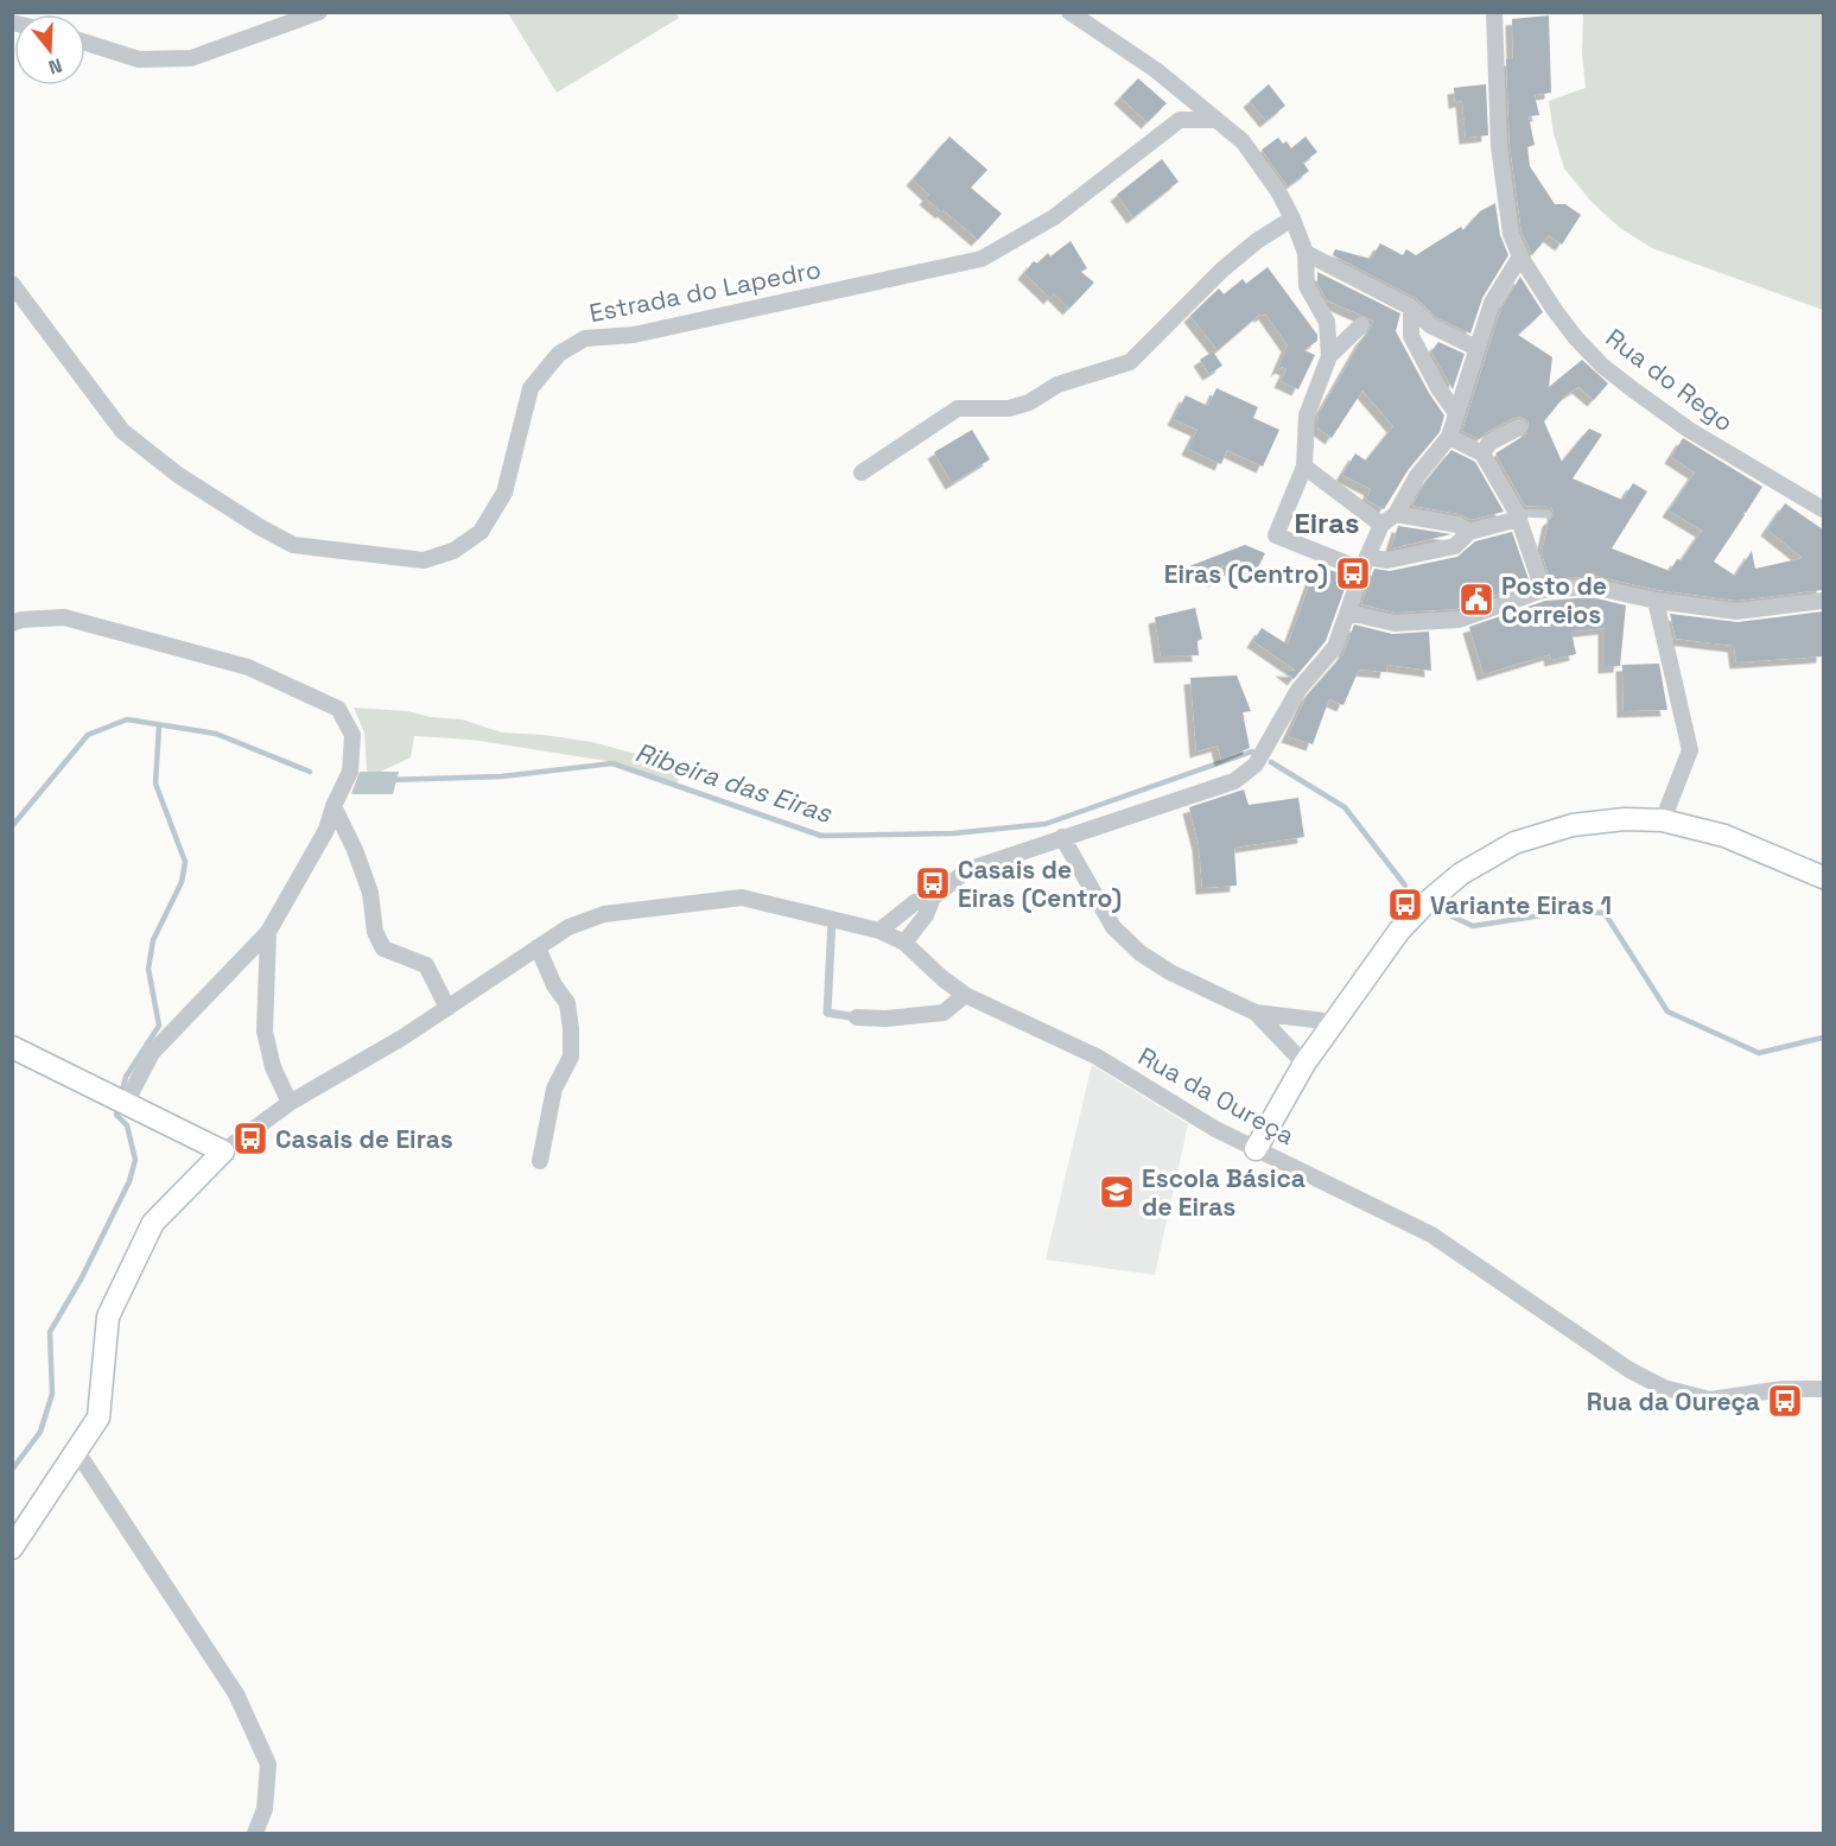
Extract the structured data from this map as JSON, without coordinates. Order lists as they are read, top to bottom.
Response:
{
  "streets": {
    "street": ["Estrada do Lapedro", "Rua do Rego", "Rua da Oureça"]
  },
  "districts": ["Eiras"],
  "water": ["Ribeira das Eiras"],
  "places": {
    "bus stop": [
      "Eiras (Centro)",
      "Casais de Eiras (Centro)",
      "Variante Eiras 1",
      "Casais de Eiras",
      "Rua da Oureça"
    ],
    "public building": ["Posto de Correios"],
    "school or university": ["Escola Básica de Eiras"]
  },
  "north": "bottom"
}
